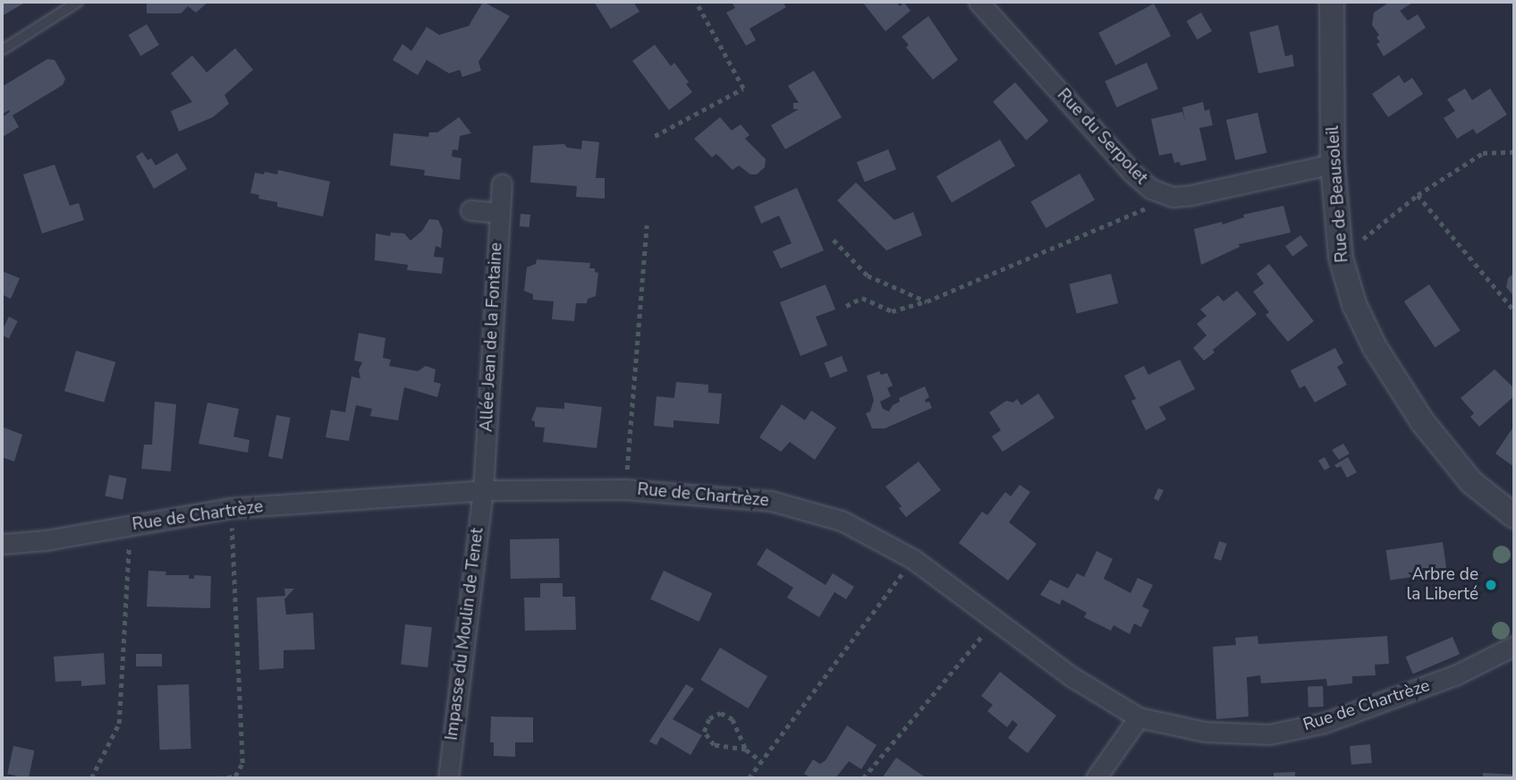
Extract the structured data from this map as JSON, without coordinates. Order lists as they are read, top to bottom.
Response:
{
  "streets": {
    "street": [
      "Rue du Serpolet",
      "Rue de Beausoleil",
      "Allée Jean de la Fontaine",
      "Rue de Chartrèze",
      "Impasse du Moulin de Tenet"
    ]
  },
  "crossings": [
    ["Allée Jean de la Fontaine", "Rue de Chartrèze"],
    ["Allée Jean de la Fontaine", "Impasse du Moulin de Tenet"],
    ["Rue de Chartrèze", "Impasse du Moulin de Tenet"]
  ],
  "places": ["Arbre de la Liberté"]
}
